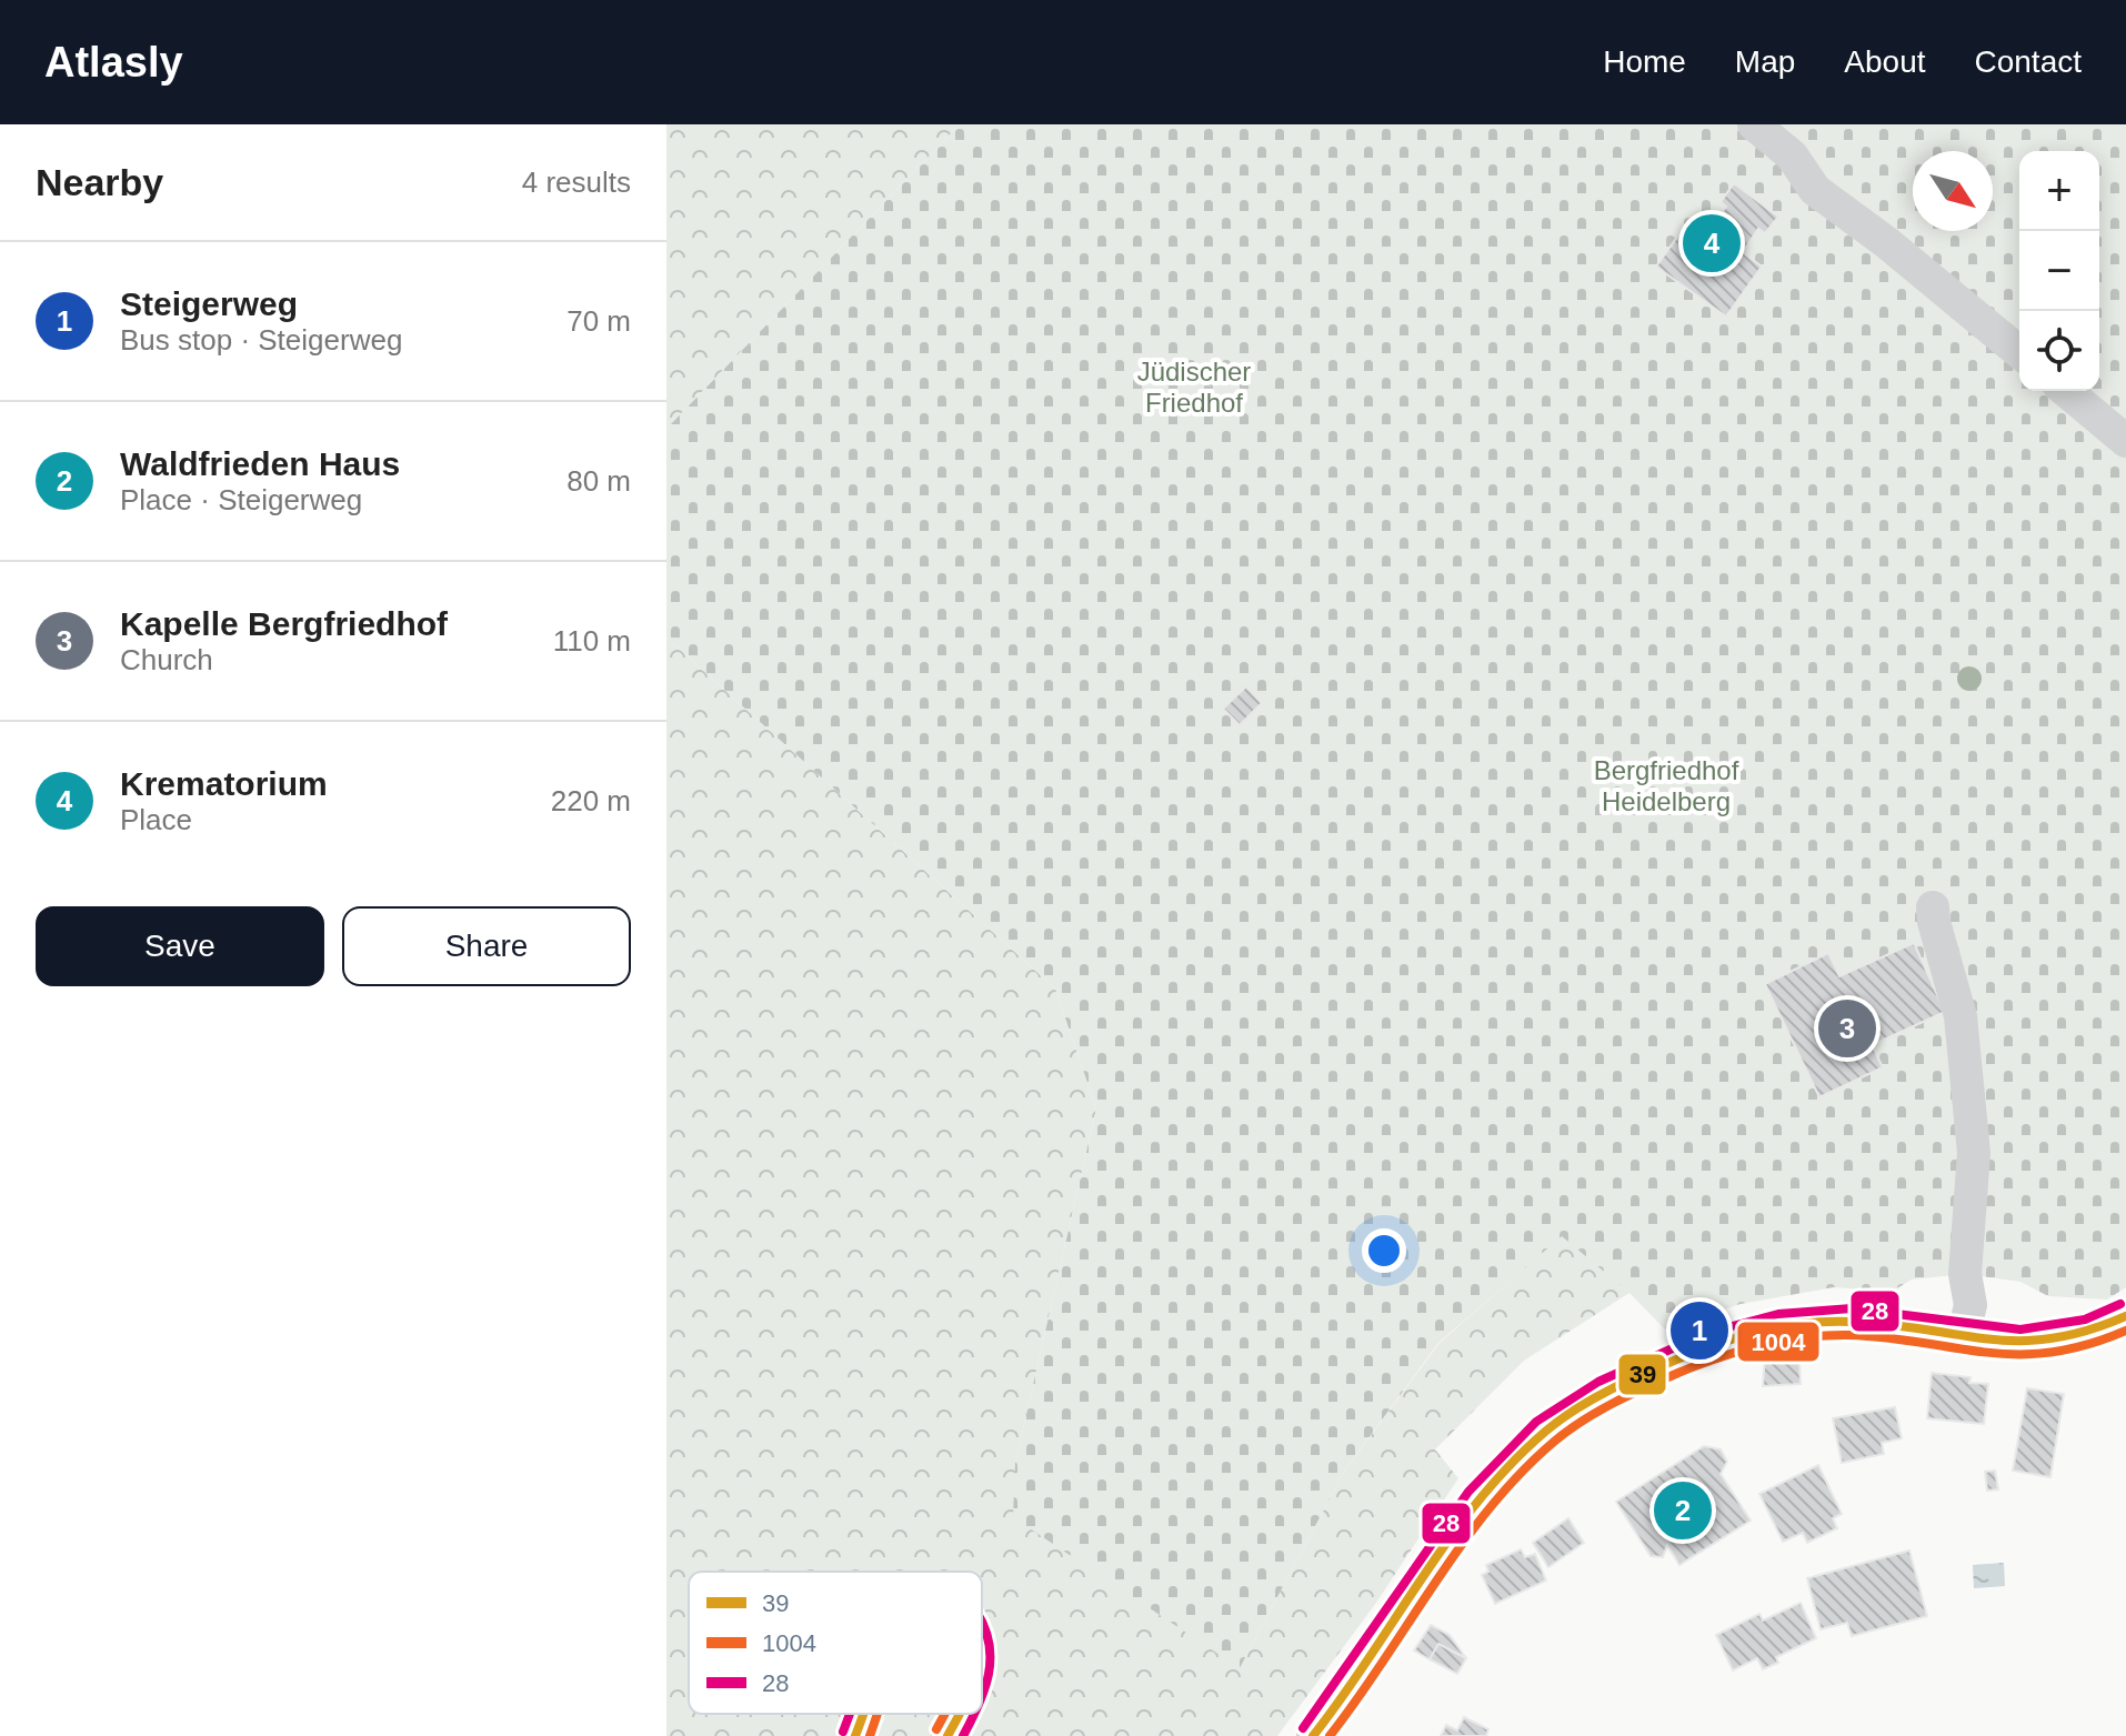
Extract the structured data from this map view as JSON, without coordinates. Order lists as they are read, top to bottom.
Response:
{
  "parks": ["Jüdischer Friedhof", "Bergfriedhof Heidelberg"],
  "lines": ["transit line 28", "transit line 39", "transit line 1004"],
  "legend": ["39", "1004", "28"],
  "north": "bottom right",
  "page": {
    "header": "Atlasly",
    "nav": [
      "Home",
      "Map",
      "About",
      "Contact"
    ],
    "heading": ["Nearby", "4 results"],
    "map_buttons": ["+", "−"],
    "pins": [
      "4",
      "3",
      "1",
      "2"
    ],
    "list": [
      {
        "mark": "1",
        "name": "Steigerweg",
        "note": "Bus stop · Steigerweg",
        "value": "70 m"
      },
      {
        "mark": "2",
        "name": "Waldfrieden Haus",
        "note": "Place · Steigerweg",
        "value": "80 m"
      },
      {
        "mark": "3",
        "name": "Kapelle Bergfriedhof",
        "note": "Church",
        "value": "110 m"
      },
      {
        "mark": "4",
        "name": "Krematorium",
        "note": "Place",
        "value": "220 m"
      }
    ],
    "buttons": ["Save", "Share"]
  }
}
